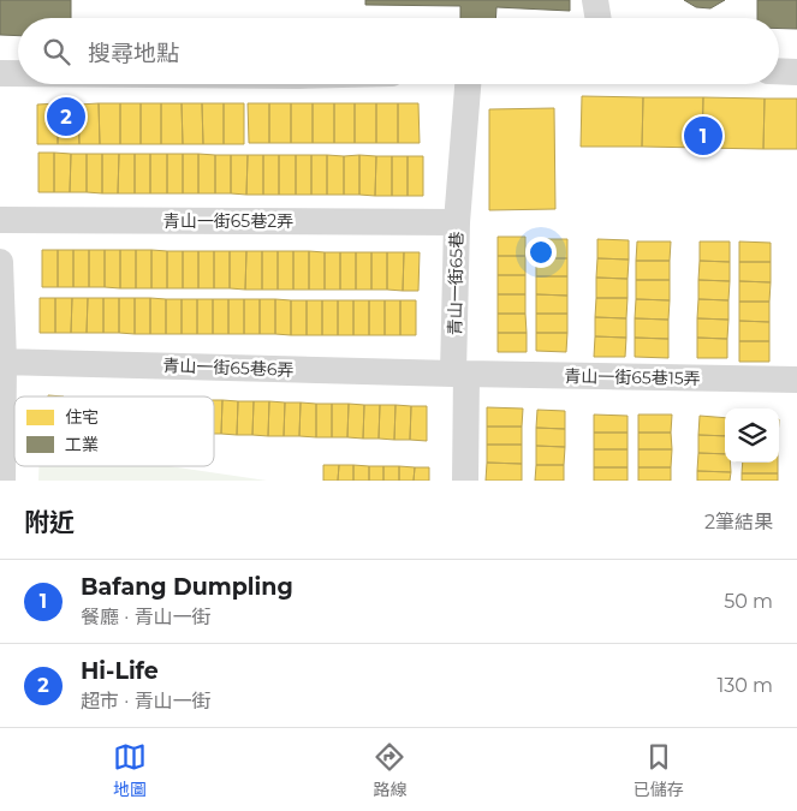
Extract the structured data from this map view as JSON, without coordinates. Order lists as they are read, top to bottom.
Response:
{
  "streets": {
    "street": [
      "青山一街65巷2弄",
      "青山一街65巷",
      "青山一街65巷6弄",
      "青山一街65巷15弄"
    ]
  },
  "crossings": [
    ["青山一街65巷2弄", "青山一街65巷"],
    ["青山一街65巷", "青山一街65巷6弄"],
    ["青山一街65巷", "青山一街65巷15弄"],
    ["青山一街65巷6弄", "青山一街65巷15弄"]
  ],
  "legend": ["住宅", "工業"],
  "page": {
    "search": "搜尋地點",
    "pins": ["2", "1"],
    "heading": ["附近", "2筆結果"],
    "list": [
      {
        "mark": "1",
        "name": "Bafang Dumpling",
        "note": "餐廳 · 青山一街",
        "value": "50 m"
      },
      {
        "mark": "2",
        "name": "Hi-Life",
        "note": "超市 · 青山一街",
        "value": "130 m"
      }
    ],
    "nav": ["地圖", "路線", "已儲存"]
  }
}
